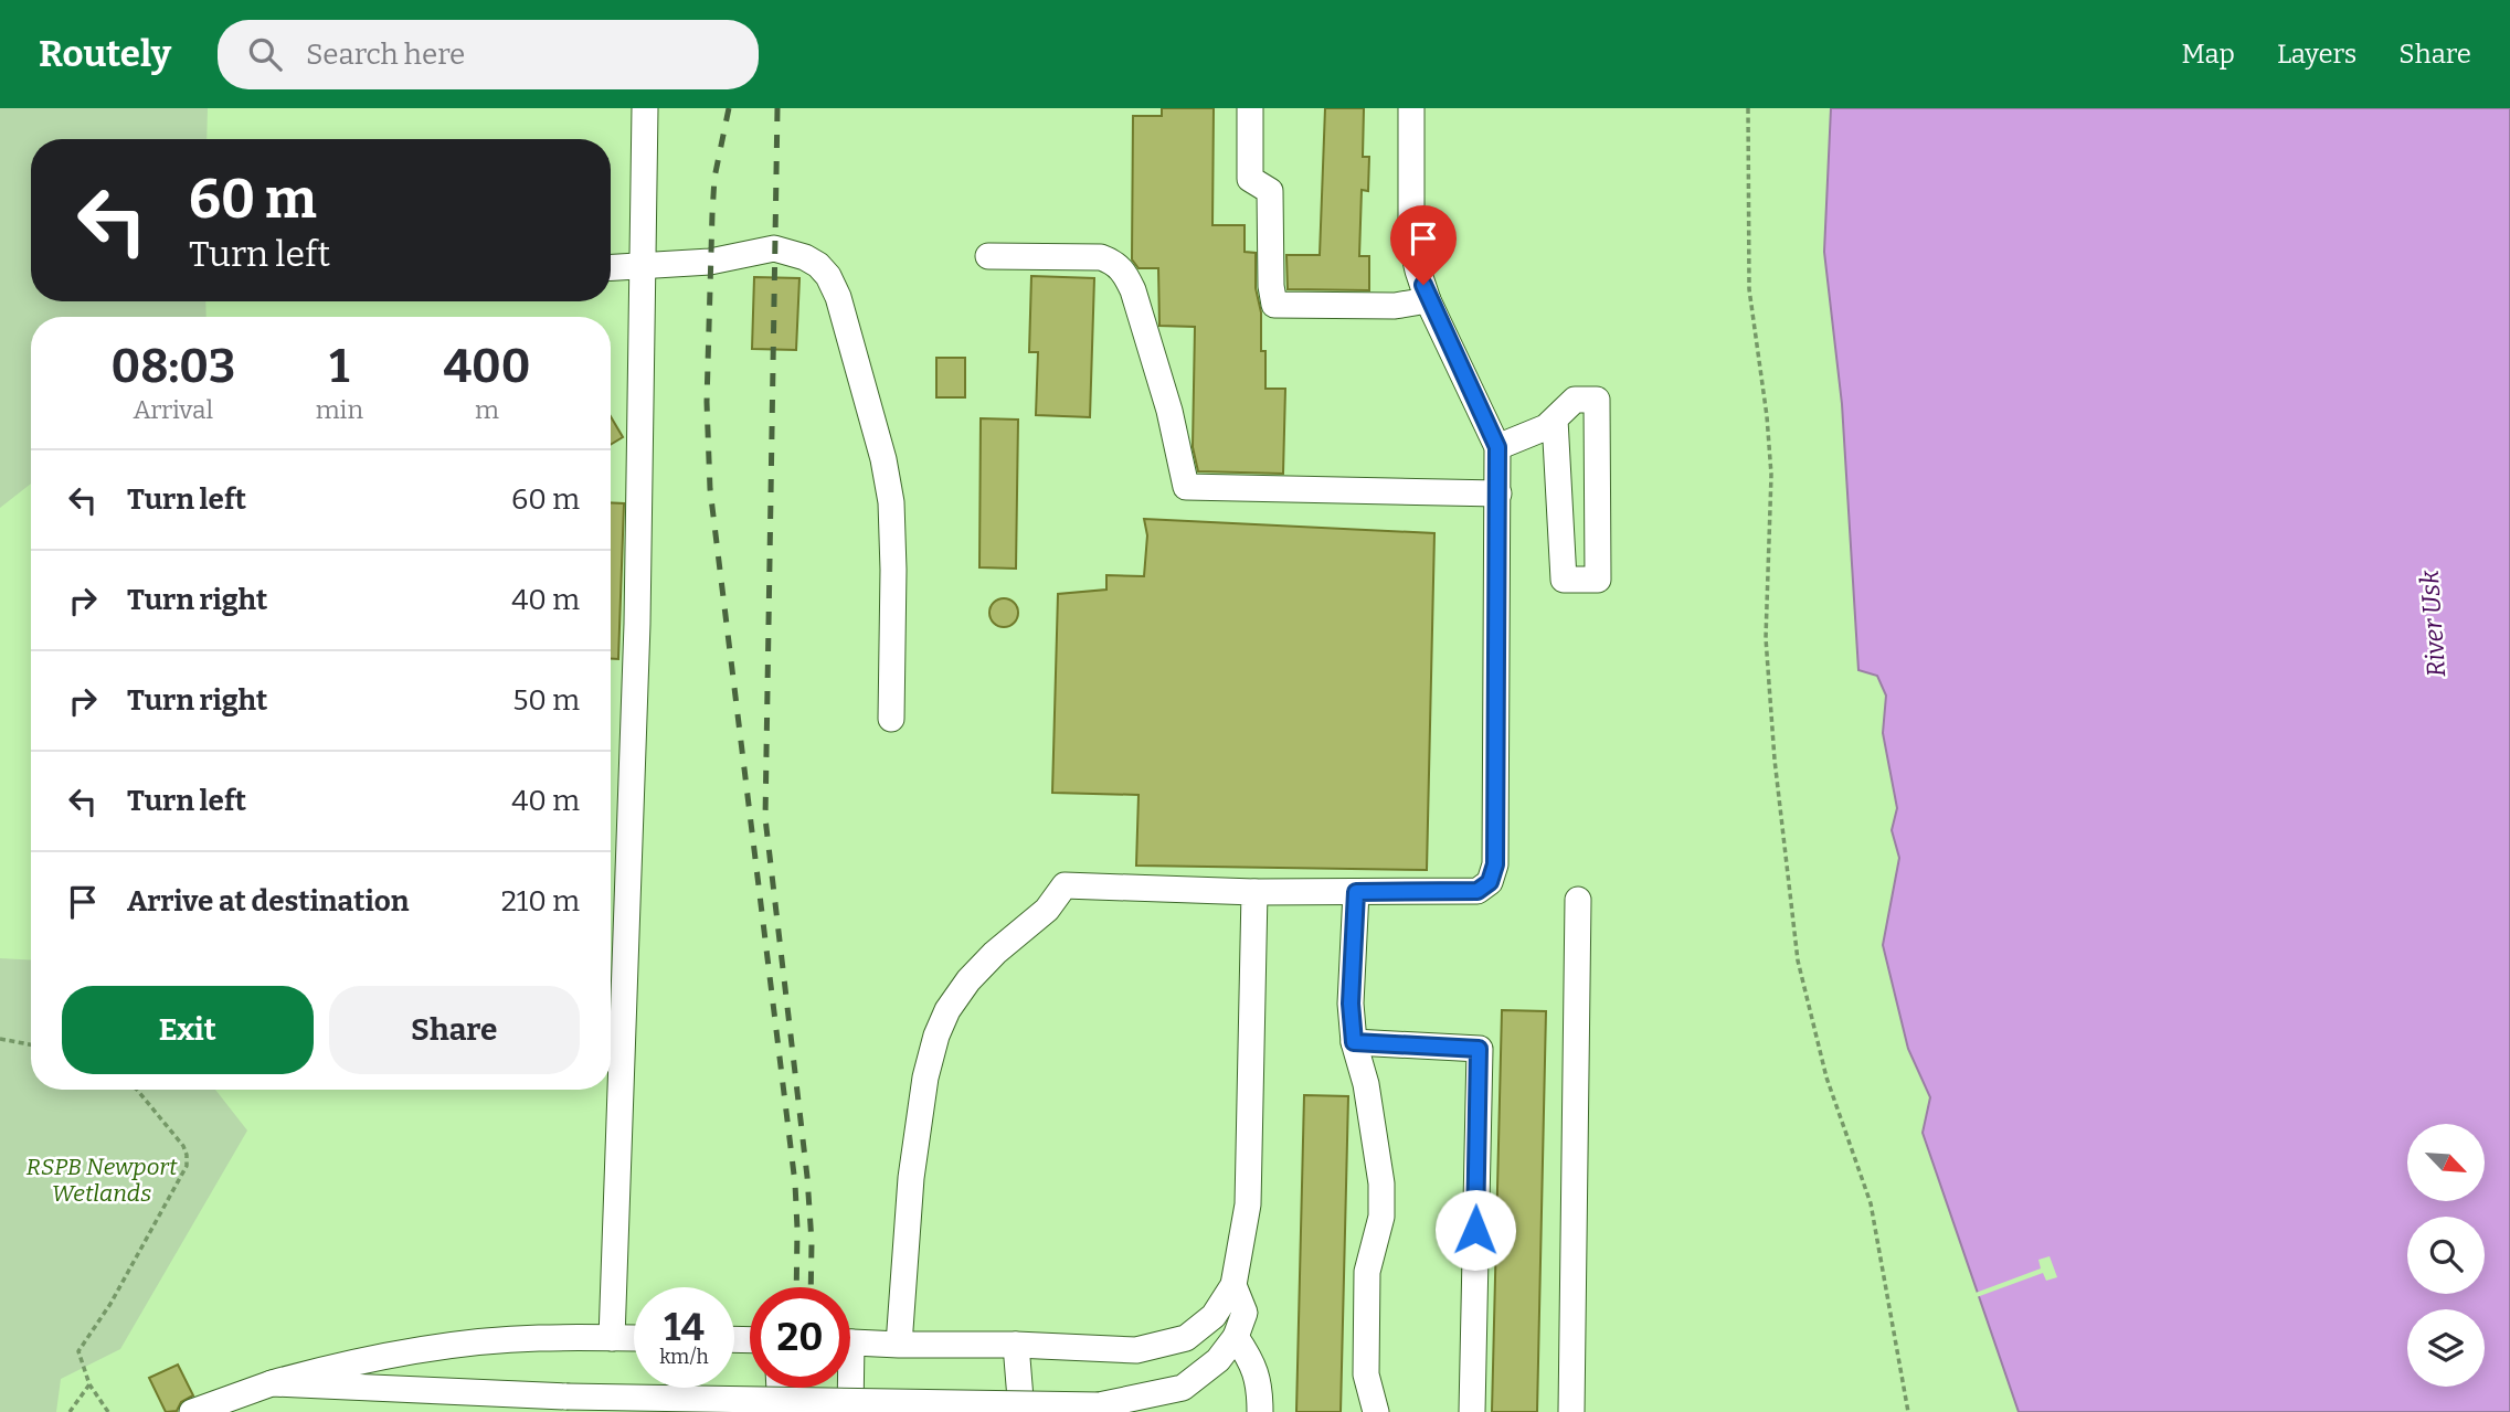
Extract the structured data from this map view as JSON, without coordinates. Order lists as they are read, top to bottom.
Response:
{
  "water": ["River Usk"],
  "parks": ["RSPB Newport Wetlands"],
  "north": "bottom right",
  "page": {
    "header": "Routely",
    "search": "Search here",
    "nav": ["Map", "Layers", "Share"],
    "turn": ["60 m", "Turn left"],
    "eta": [
      "08:03",
      "Arrival",
      "1",
      "min",
      "400",
      "m"
    ],
    "list": [
      {
        "name": "Turn left",
        "value": "60 m"
      },
      {
        "name": "Turn right",
        "value": "40 m"
      },
      {
        "name": "Turn right",
        "value": "50 m"
      },
      {
        "name": "Turn left",
        "value": "40 m"
      },
      {
        "name": "Arrive at destination",
        "value": "210 m"
      }
    ],
    "buttons": ["Exit", "Share"],
    "speed": "14 km/h",
    "limit": "20"
  }
}
